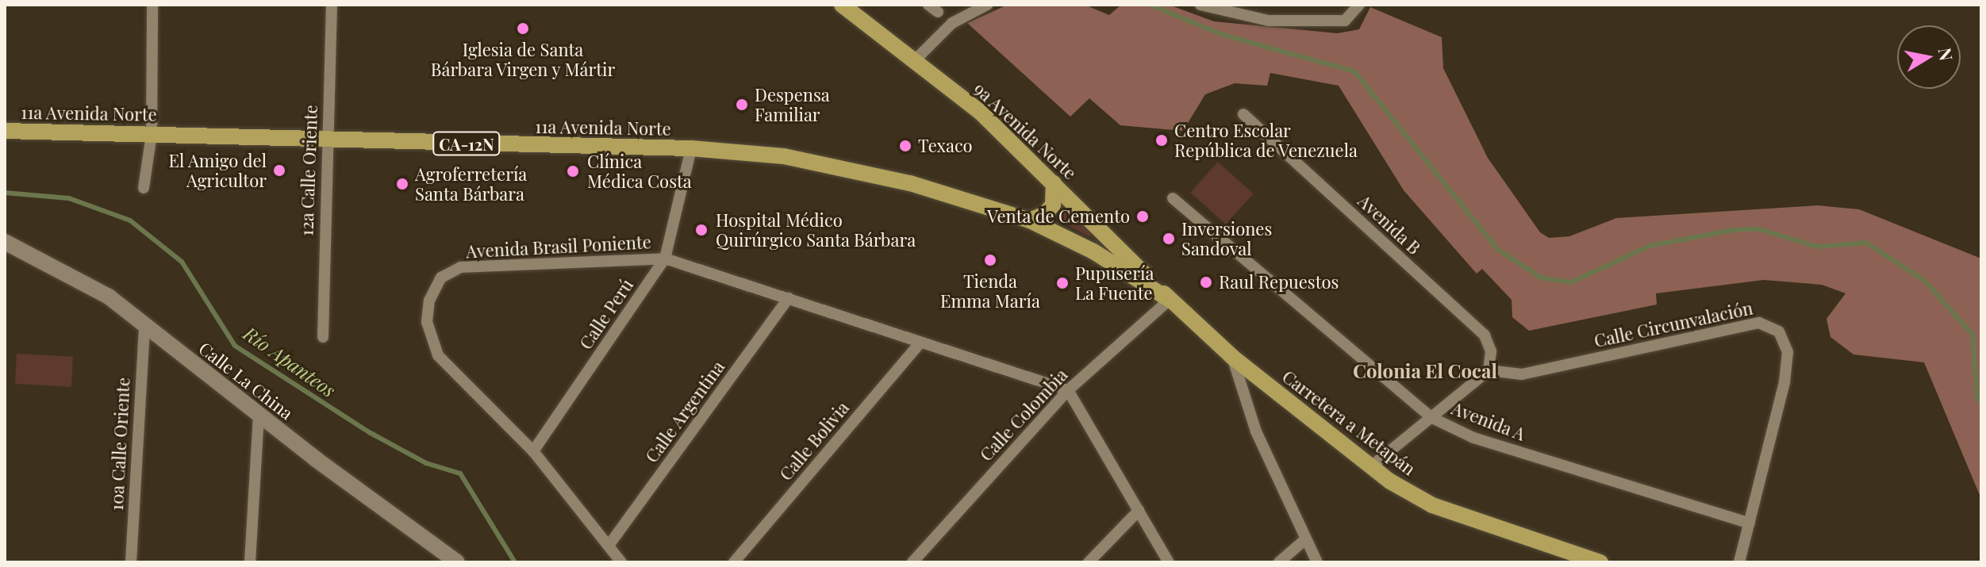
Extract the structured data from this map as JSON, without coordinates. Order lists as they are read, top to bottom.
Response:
{
  "streets": {
    "main road": [
      "11a Avenida Norte",
      "9a Avenida Norte",
      "CA-12N",
      "Calle La China",
      "Carretera a Metapán"
    ],
    "street": [
      "12a Calle Oriente",
      "Avenida B",
      "Avenida Brasil Poniente",
      "Calle Perú",
      "Calle Circunvalación",
      "Calle Argentina",
      "Calle Colombia",
      "Avenida A",
      "Calle Bolivia",
      "10a Calle Oriente"
    ]
  },
  "crossings": [
    ["11a Avenida Norte", "9a Avenida Norte"],
    ["11a Avenida Norte", "12a Calle Oriente"],
    ["11a Avenida Norte", "Calle Perú"],
    ["11a Avenida Norte", "Calle Colombia"],
    ["11a Avenida Norte", "Carretera a Metapán"],
    ["9a Avenida Norte", "Calle Colombia"],
    ["9a Avenida Norte", "Carretera a Metapán"],
    ["Avenida B", "Calle Circunvalación"],
    ["Avenida Brasil Poniente", "Calle Perú"],
    ["Avenida Brasil Poniente", "Calle Argentina"],
    ["Avenida Brasil Poniente", "Calle Colombia"],
    ["Avenida Brasil Poniente", "Calle Bolivia"],
    ["Calle Circunvalación", "Avenida A"],
    ["Calle La China", "10a Calle Oriente"],
    ["Calle Colombia", "Carretera a Metapán"]
  ],
  "districts": ["Colonia El Cocal"],
  "water": ["Río Apanteos"],
  "places": [
    "Iglesia de Santa Bárbara Virgen y Mártir",
    "Despensa Familiar",
    "Centro Escolar República de Venezuela",
    "Texaco",
    "El Amigo del Agricultor",
    "Clínica Médica Costa",
    "Agroferretería Santa Bárbara",
    "Venta de Cemento",
    "Hospital Médico Quirúrgico Santa Bárbara",
    "Inversiones Sandoval",
    "Tienda Emma María",
    "Raul Repuestos",
    "Pupusería La Fuente"
  ],
  "north": "right"
}
